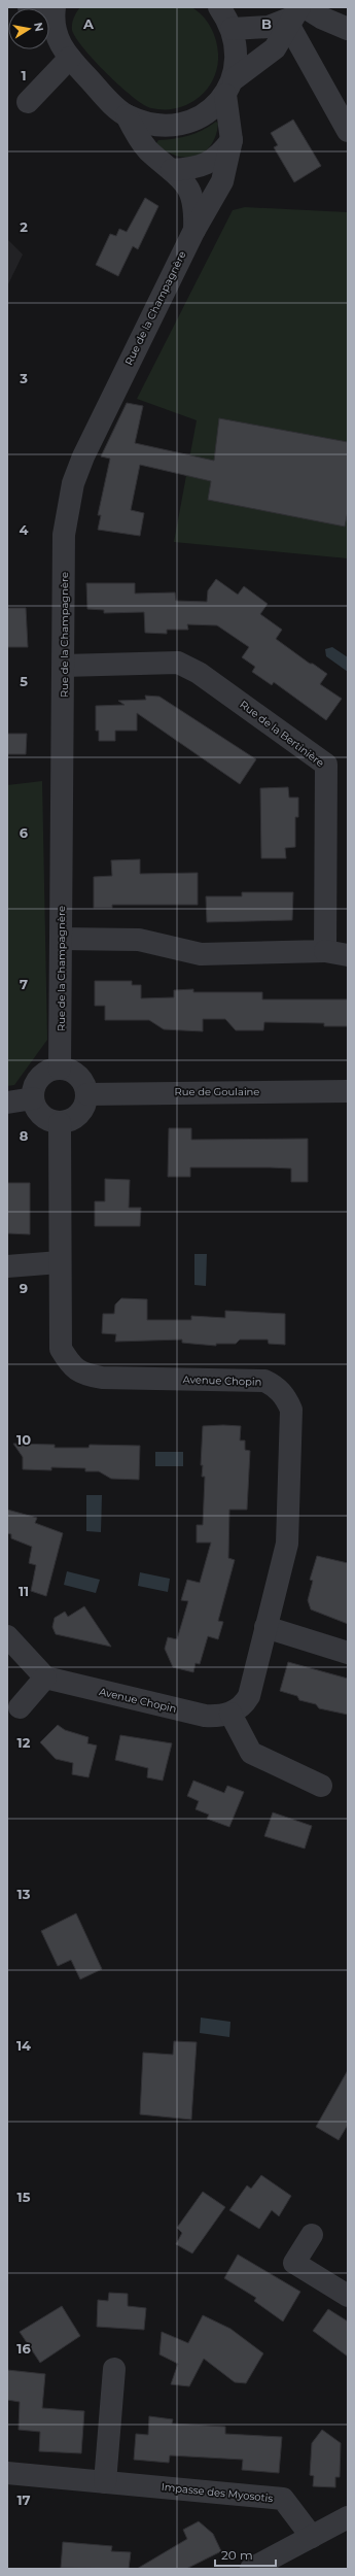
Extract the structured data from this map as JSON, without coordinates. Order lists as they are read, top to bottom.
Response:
{
  "streets": {
    "street": [
      "Rue de la Champagnère",
      "Rue de la Bertinière",
      "Rue de Goulaine",
      "Avenue Chopin",
      "Impasse des Myosotis"
    ]
  },
  "crossings": [
    ["Rue de la Champagnère", "Rue de la Bertinière"],
    ["Rue de la Champagnère", "Rue de Goulaine"],
    ["Rue de la Champagnère", "Avenue Chopin"],
    ["Rue de Goulaine", "Avenue Chopin"]
  ],
  "scale_bar": "20 m",
  "north": "right",
  "grid": {
    "columns": ["A", "B"],
    "rows": [
      "1",
      "2",
      "3",
      "4",
      "5",
      "6",
      "7",
      "8",
      "9",
      "10",
      "11",
      "12",
      "13",
      "14",
      "15",
      "16",
      "17"
    ]
  }
}
